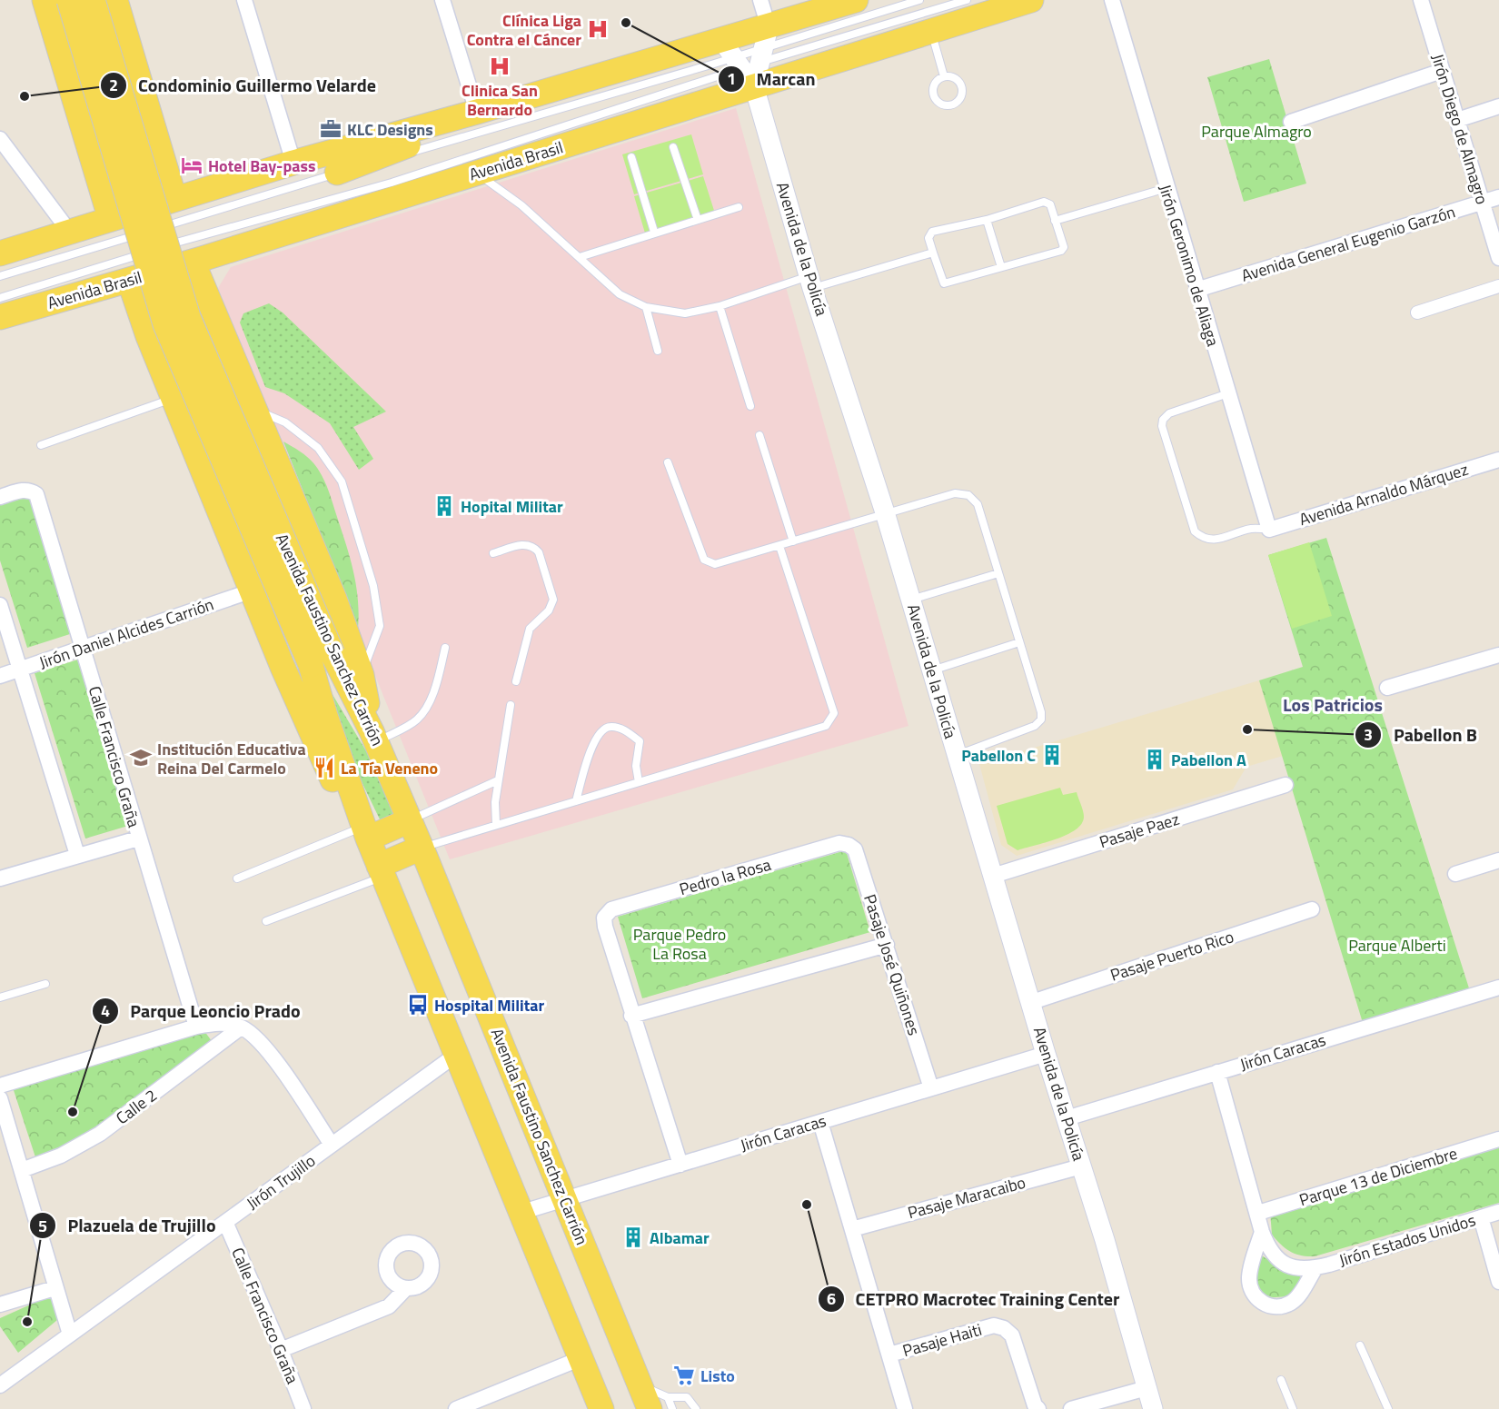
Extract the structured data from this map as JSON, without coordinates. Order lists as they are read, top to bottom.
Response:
{
  "streets": {
    "main road": ["Avenida Brasil", "Avenida Faustino Sanchez Carrión"],
    "street": [
      "Jirón Diego de Almagro",
      "Avenida General Eugenio Garzón",
      "Avenida de la Policía",
      "Jirón Geronimo de Aliaga",
      "Avenida Arnaldo Márquez",
      "Jirón Daniel Alcides Carrión",
      "Calle Francisco Graña",
      "Pasaje Paez",
      "Pedro la Rosa",
      "Pasaje Puerto Rico",
      "Pasaje José Quiñones",
      "Jirón Caracas",
      "Calle 2",
      "Parque 13 de Diciembre",
      "Jirón Trujillo",
      "Pasaje Maracaibo",
      "Jirón Estados Unidos",
      "Pasaje Haiti"
    ]
  },
  "crossings": [
    ["Jirón Diego de Almagro", "Avenida General Eugenio Garzón"],
    ["Avenida Brasil", "Avenida de la Policía"],
    ["Avenida Brasil", "Avenida Faustino Sanchez Carrión"],
    ["Avenida General Eugenio Garzón", "Jirón Geronimo de Aliaga"],
    ["Avenida de la Policía", "Pasaje Paez"],
    ["Avenida de la Policía", "Pasaje Puerto Rico"],
    ["Avenida de la Policía", "Jirón Caracas"],
    ["Avenida de la Policía", "Pasaje Maracaibo"],
    ["Jirón Geronimo de Aliaga", "Avenida Arnaldo Márquez"],
    ["Jirón Daniel Alcides Carrión", "Calle Francisco Graña"],
    ["Avenida Faustino Sanchez Carrión", "Jirón Caracas"],
    ["Calle Francisco Graña", "Jirón Trujillo"],
    ["Pedro la Rosa", "Pasaje José Quiñones"],
    ["Pasaje José Quiñones", "Jirón Caracas"],
    ["Jirón Caracas", "Jirón Estados Unidos"],
    ["Parque 13 de Diciembre", "Jirón Estados Unidos"]
  ],
  "districts": ["Los Patricios"],
  "parks": ["Parque Almagro", "Parque Pedro La Rosa", "Parque Alberti"],
  "places": {
    "other": [
      "Marcan",
      "Condominio Guillermo Velarde",
      "Pabellon B",
      "Parque Leoncio Prado",
      "CETPRO Macrotec Training Center",
      "Plazuela de Trujillo"
    ],
    "hospital": ["Clínica Liga Contra el Cáncer", "Clinica San Bernardo"],
    "office": ["KLC Designs"],
    "hotel": ["Hotel Bay-pass"],
    "building": [
      "Hopital Militar",
      "Pabellon C",
      "Pabellon A",
      "Albamar"
    ],
    "school or university": ["Institución Educativa Reina Del Carmelo"],
    "restaurant": ["La Tía Veneno"],
    "bus stop": ["Hospital Militar"],
    "supermarket": ["Listo"]
  }
}
